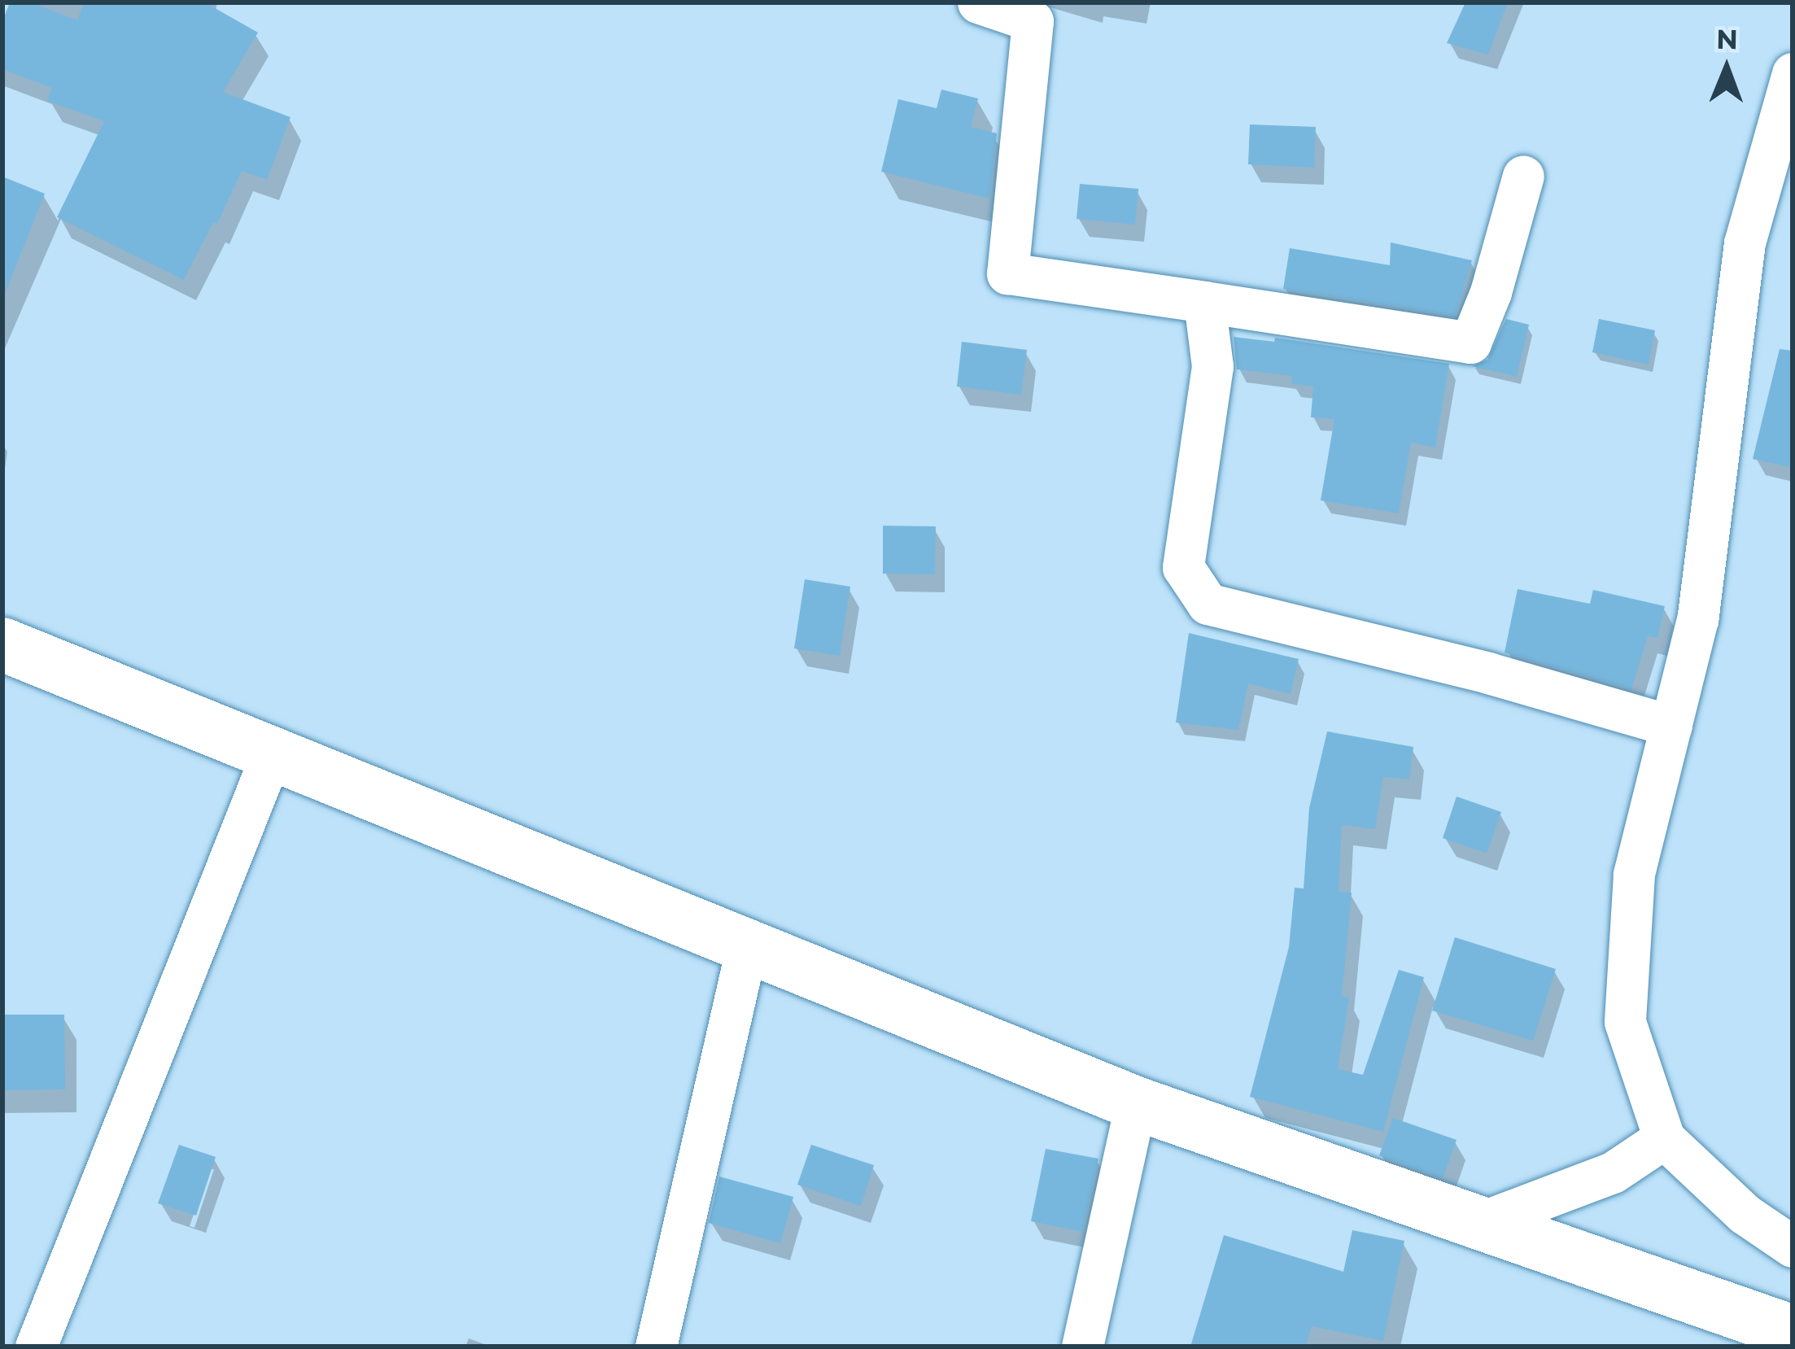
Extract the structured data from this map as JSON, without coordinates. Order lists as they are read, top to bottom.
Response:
{
  "north": "top"
}
